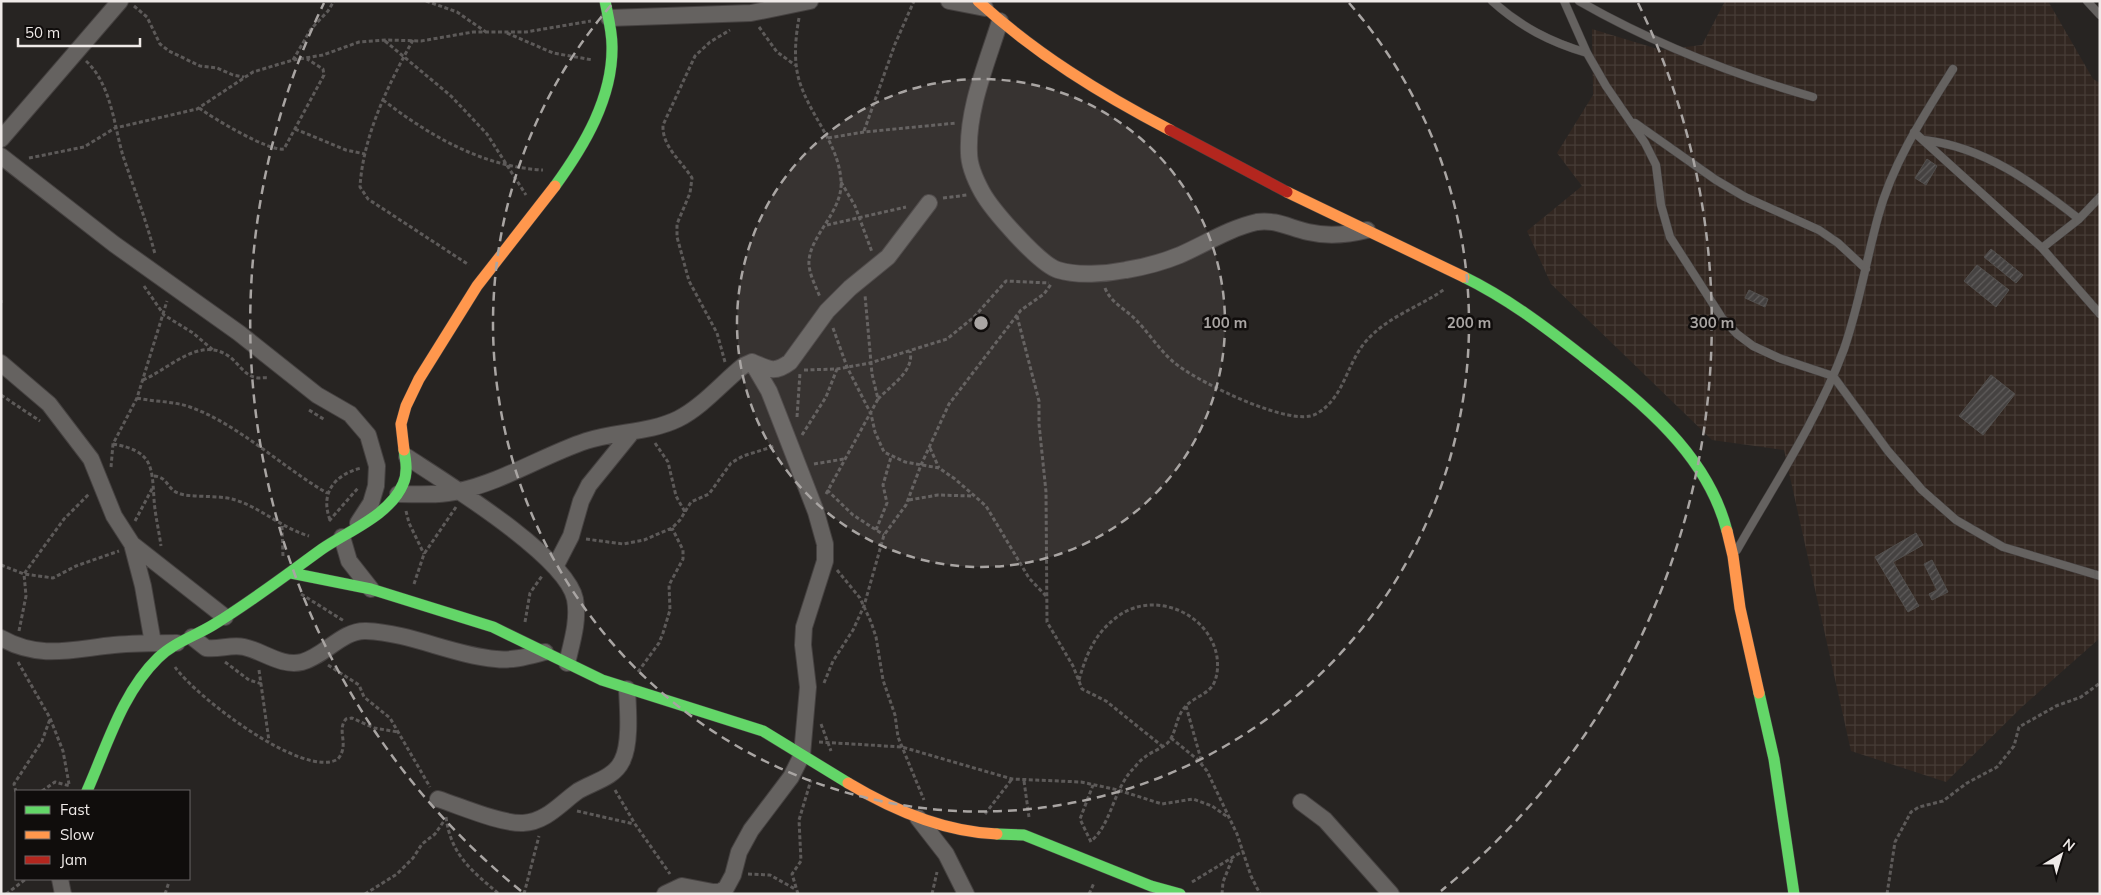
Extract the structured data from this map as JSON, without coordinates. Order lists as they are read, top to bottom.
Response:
{
  "legend": ["Fast", "Slow", "Jam"],
  "scale_bar": "50 m",
  "north": "top right",
  "rings": ["100 m", "200 m", "300 m"]
}
